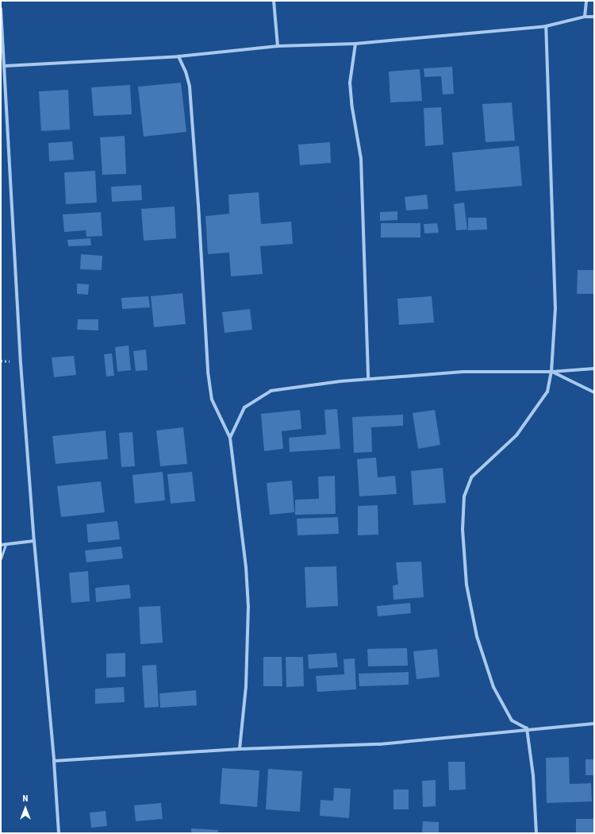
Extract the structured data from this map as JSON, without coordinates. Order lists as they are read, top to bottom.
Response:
{
  "north": "top"
}
